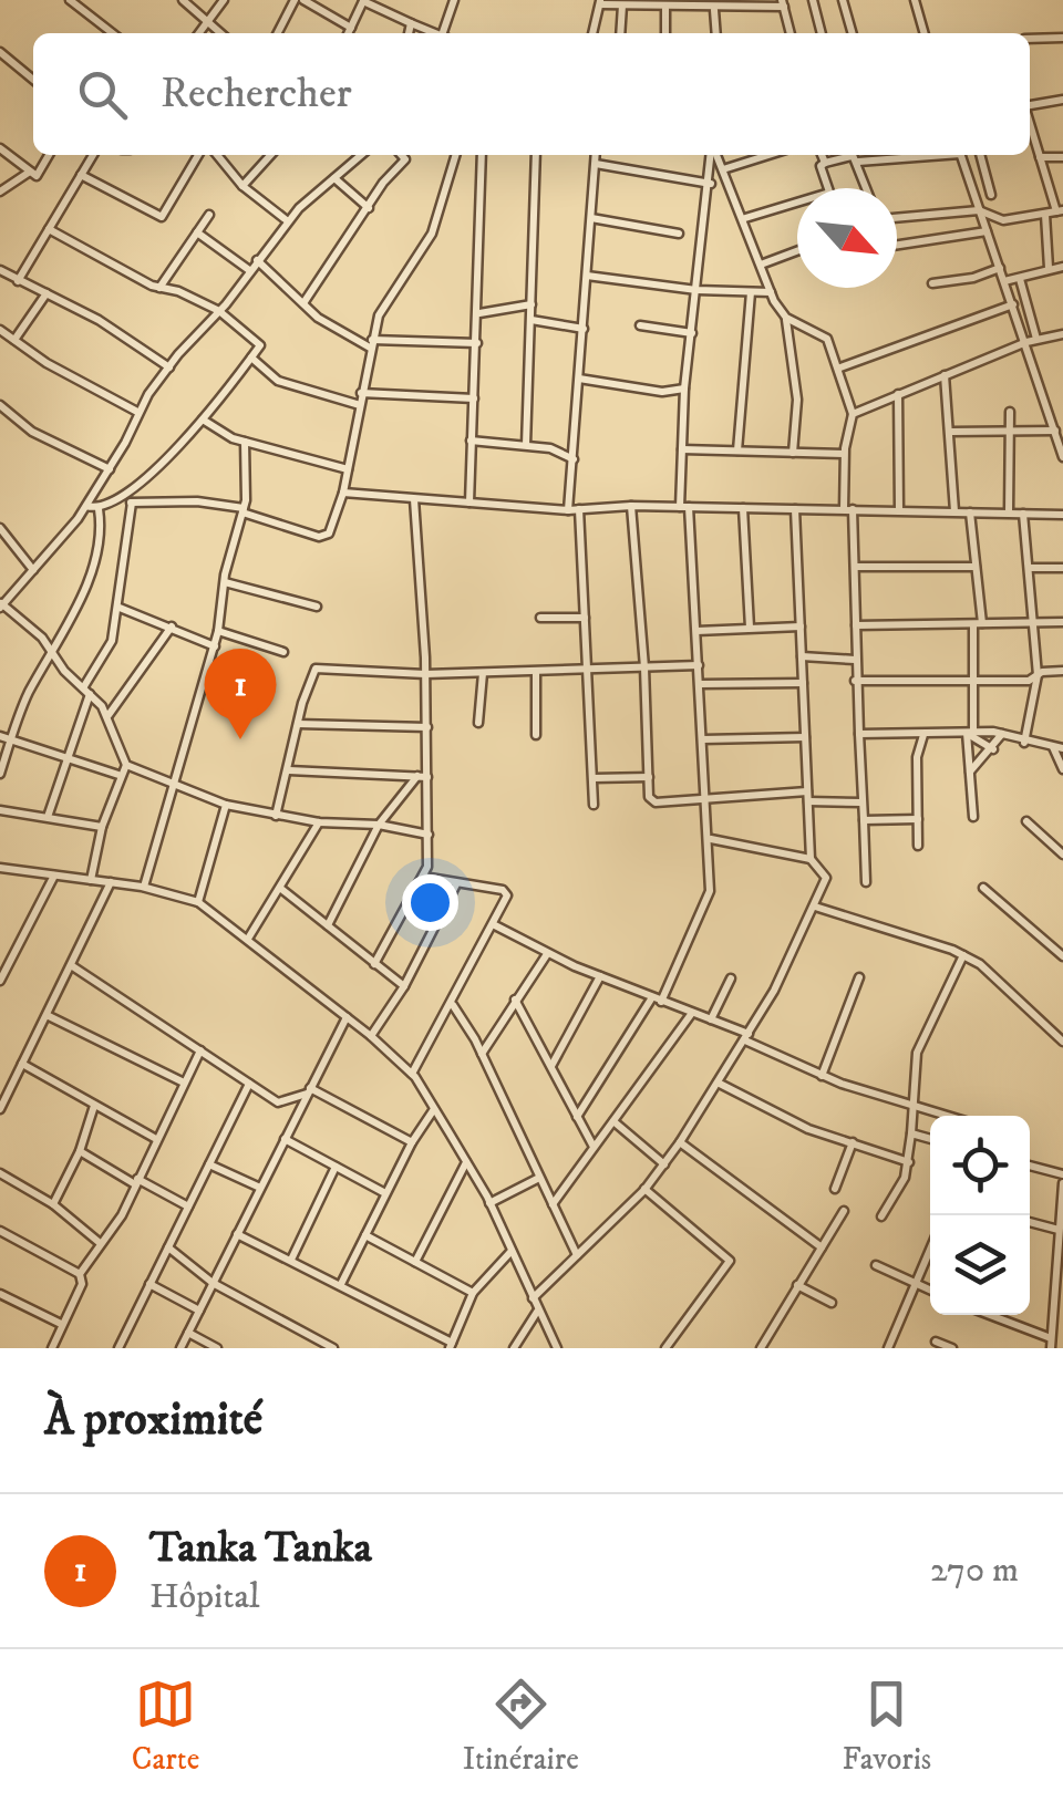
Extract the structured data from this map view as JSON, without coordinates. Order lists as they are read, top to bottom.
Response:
{
  "north": "bottom right",
  "page": {
    "search": "Rechercher",
    "pins": "1",
    "heading": "À proximité",
    "list": [
      {
        "mark": "1",
        "name": "Tanka Tanka",
        "note": "Hôpital",
        "value": "270 m"
      }
    ],
    "nav": ["Carte", "Itinéraire", "Favoris"]
  }
}
